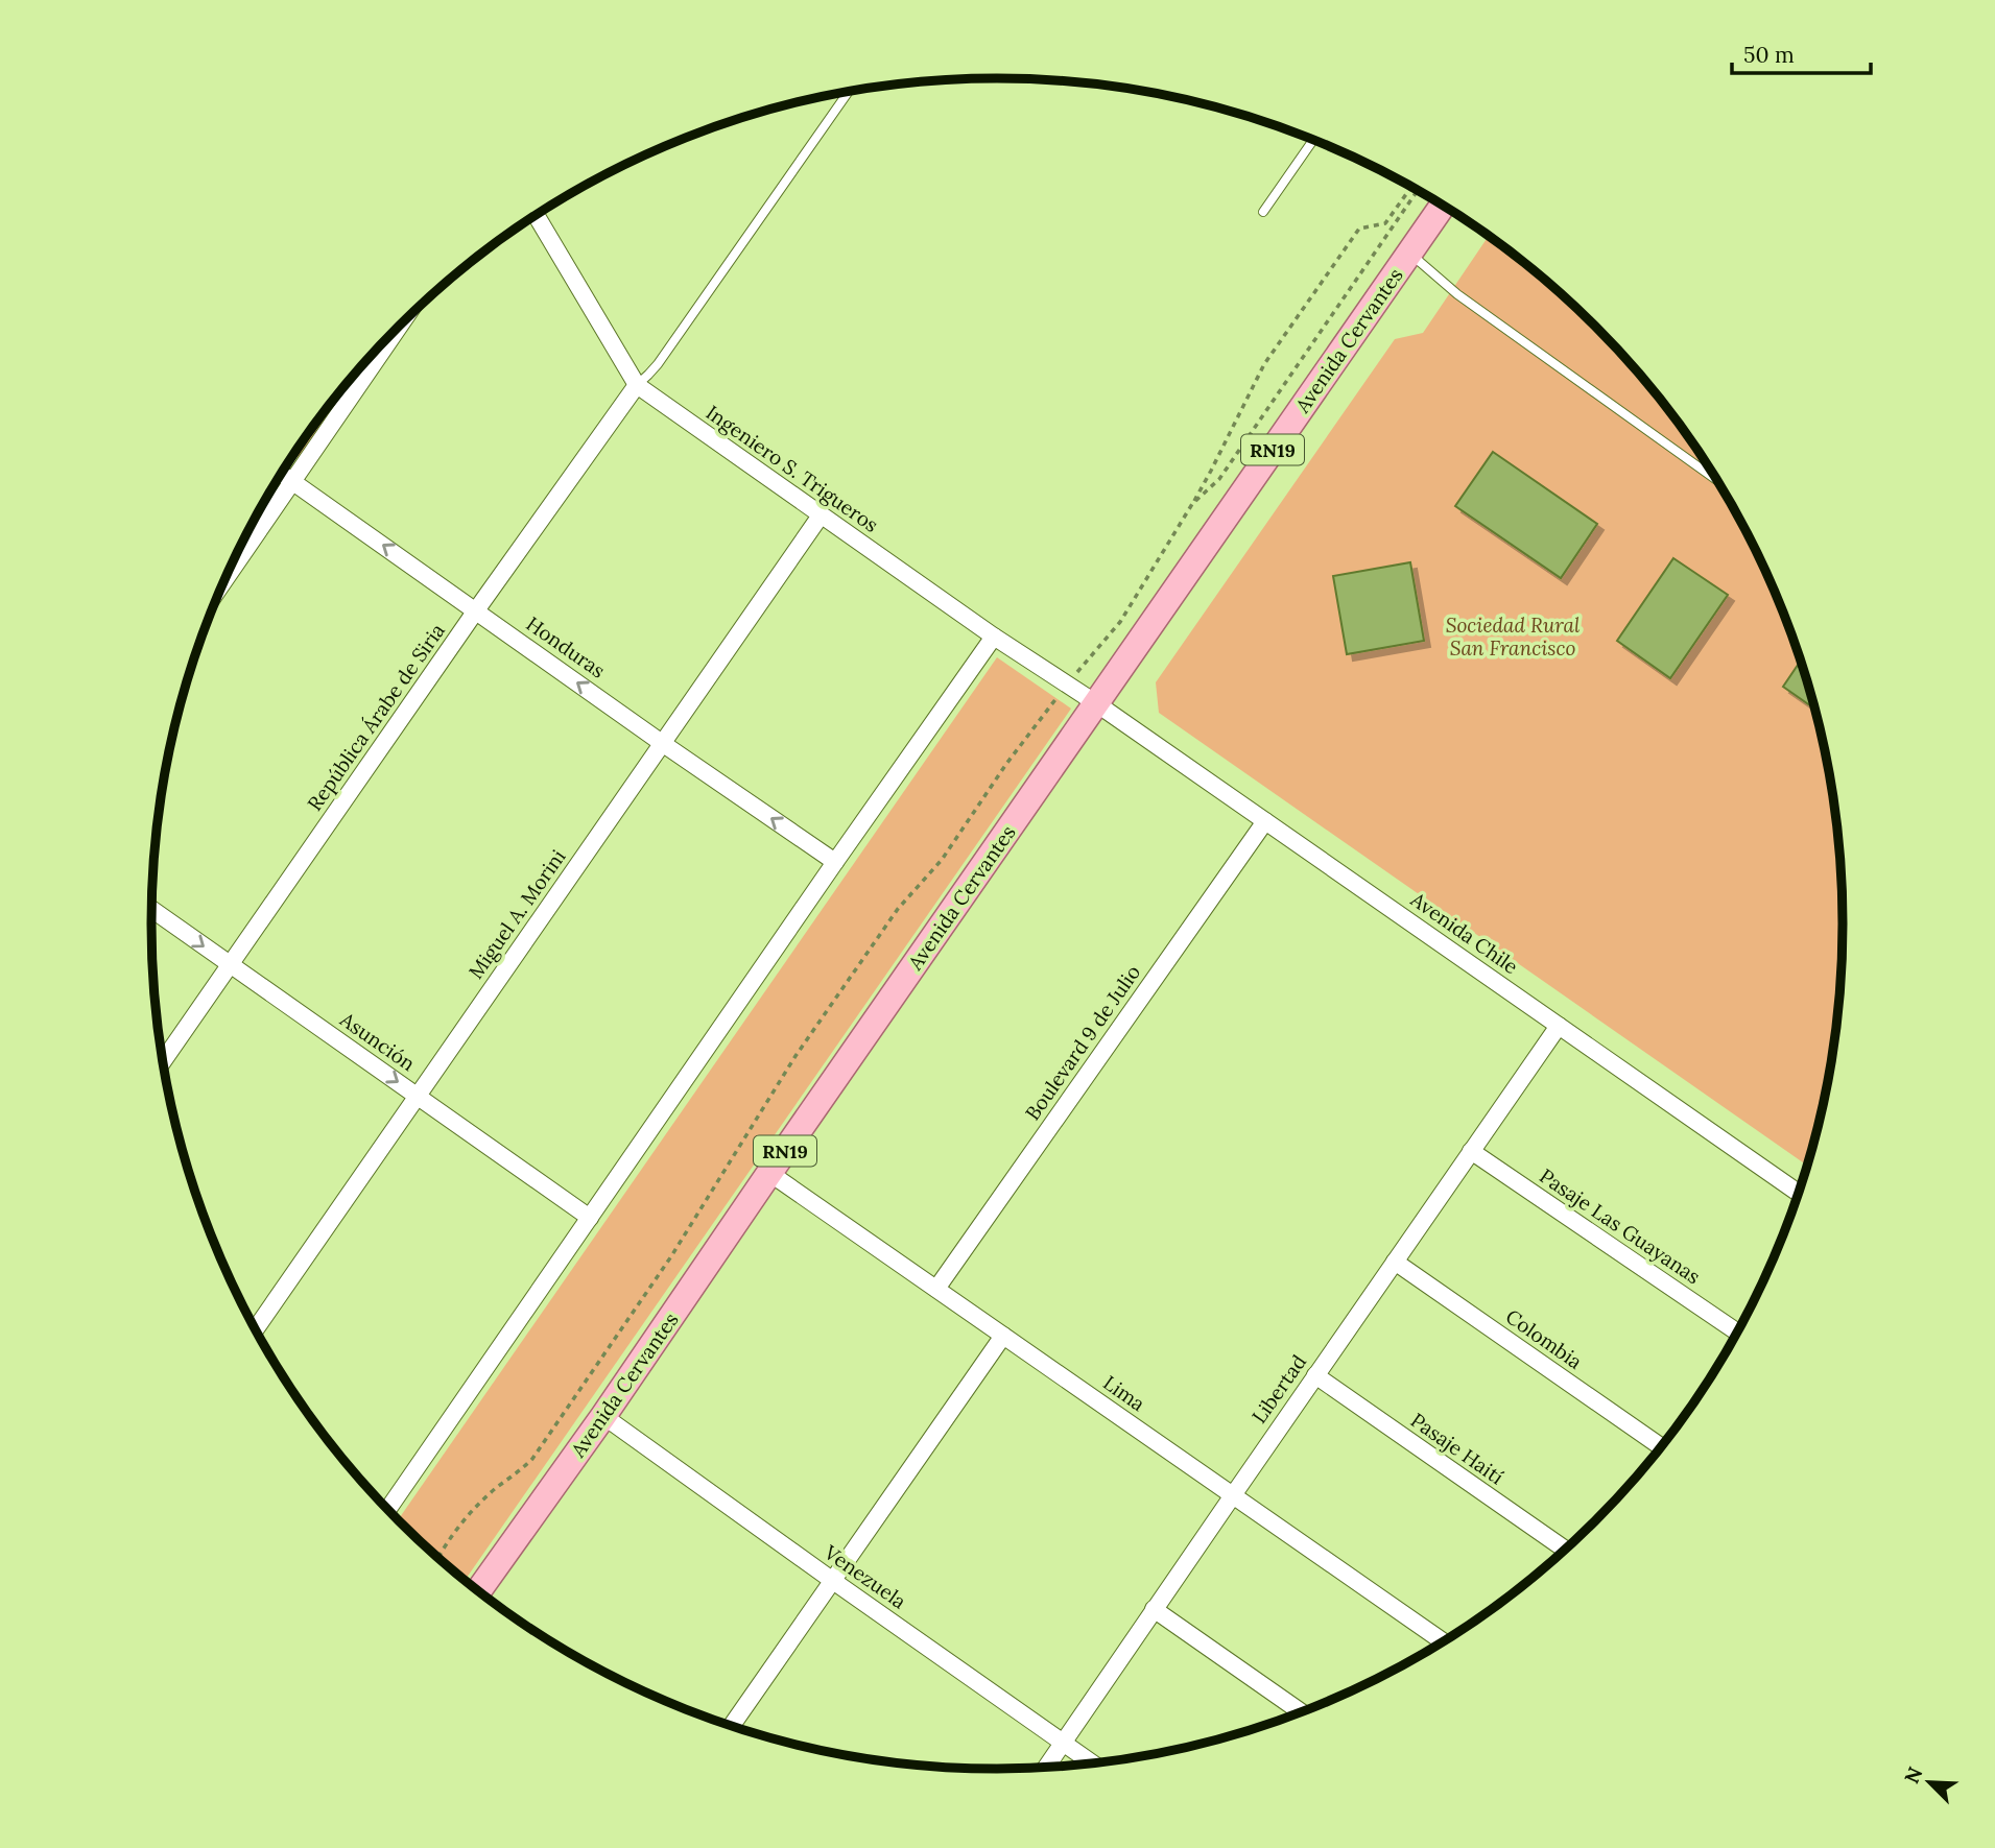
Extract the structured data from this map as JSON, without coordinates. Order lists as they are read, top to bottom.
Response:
{
  "streets": {
    "main road": ["Avenida Cervantes", "RN19"],
    "street": [
      "Ingeniero S. Trigueros",
      "Honduras",
      "República Árabe de Siria",
      "Miguel A. Morini",
      "Avenida Chile",
      "Asunción",
      "Boulevard 9 de Julio",
      "Pasaje Las Guayanas",
      "Colombia",
      "Libertad",
      "Lima",
      "Pasaje Haití",
      "Venezuela"
    ]
  },
  "crossings": [
    ["Avenida Cervantes", "Ingeniero S. Trigueros"],
    ["Avenida Cervantes", "Avenida Chile"],
    ["Avenida Cervantes", "Lima"],
    ["Avenida Cervantes", "Venezuela"],
    ["Ingeniero S. Trigueros", "República Árabe de Siria"],
    ["Ingeniero S. Trigueros", "Miguel A. Morini"],
    ["Ingeniero S. Trigueros", "Avenida Chile"],
    ["Honduras", "República Árabe de Siria"],
    ["Honduras", "Miguel A. Morini"],
    ["República Árabe de Siria", "Asunción"],
    ["Miguel A. Morini", "Asunción"],
    ["Avenida Chile", "Boulevard 9 de Julio"],
    ["Avenida Chile", "Libertad"],
    ["Boulevard 9 de Julio", "Lima"],
    ["Pasaje Las Guayanas", "Libertad"],
    ["Colombia", "Libertad"],
    ["Libertad", "Lima"],
    ["Libertad", "Pasaje Haití"],
    ["Libertad", "Venezuela"]
  ],
  "one_way": ["Honduras", "Asunción"],
  "parks": ["Sociedad Rural San Francisco"],
  "scale_bar": "50 m",
  "north": "top left"
}
